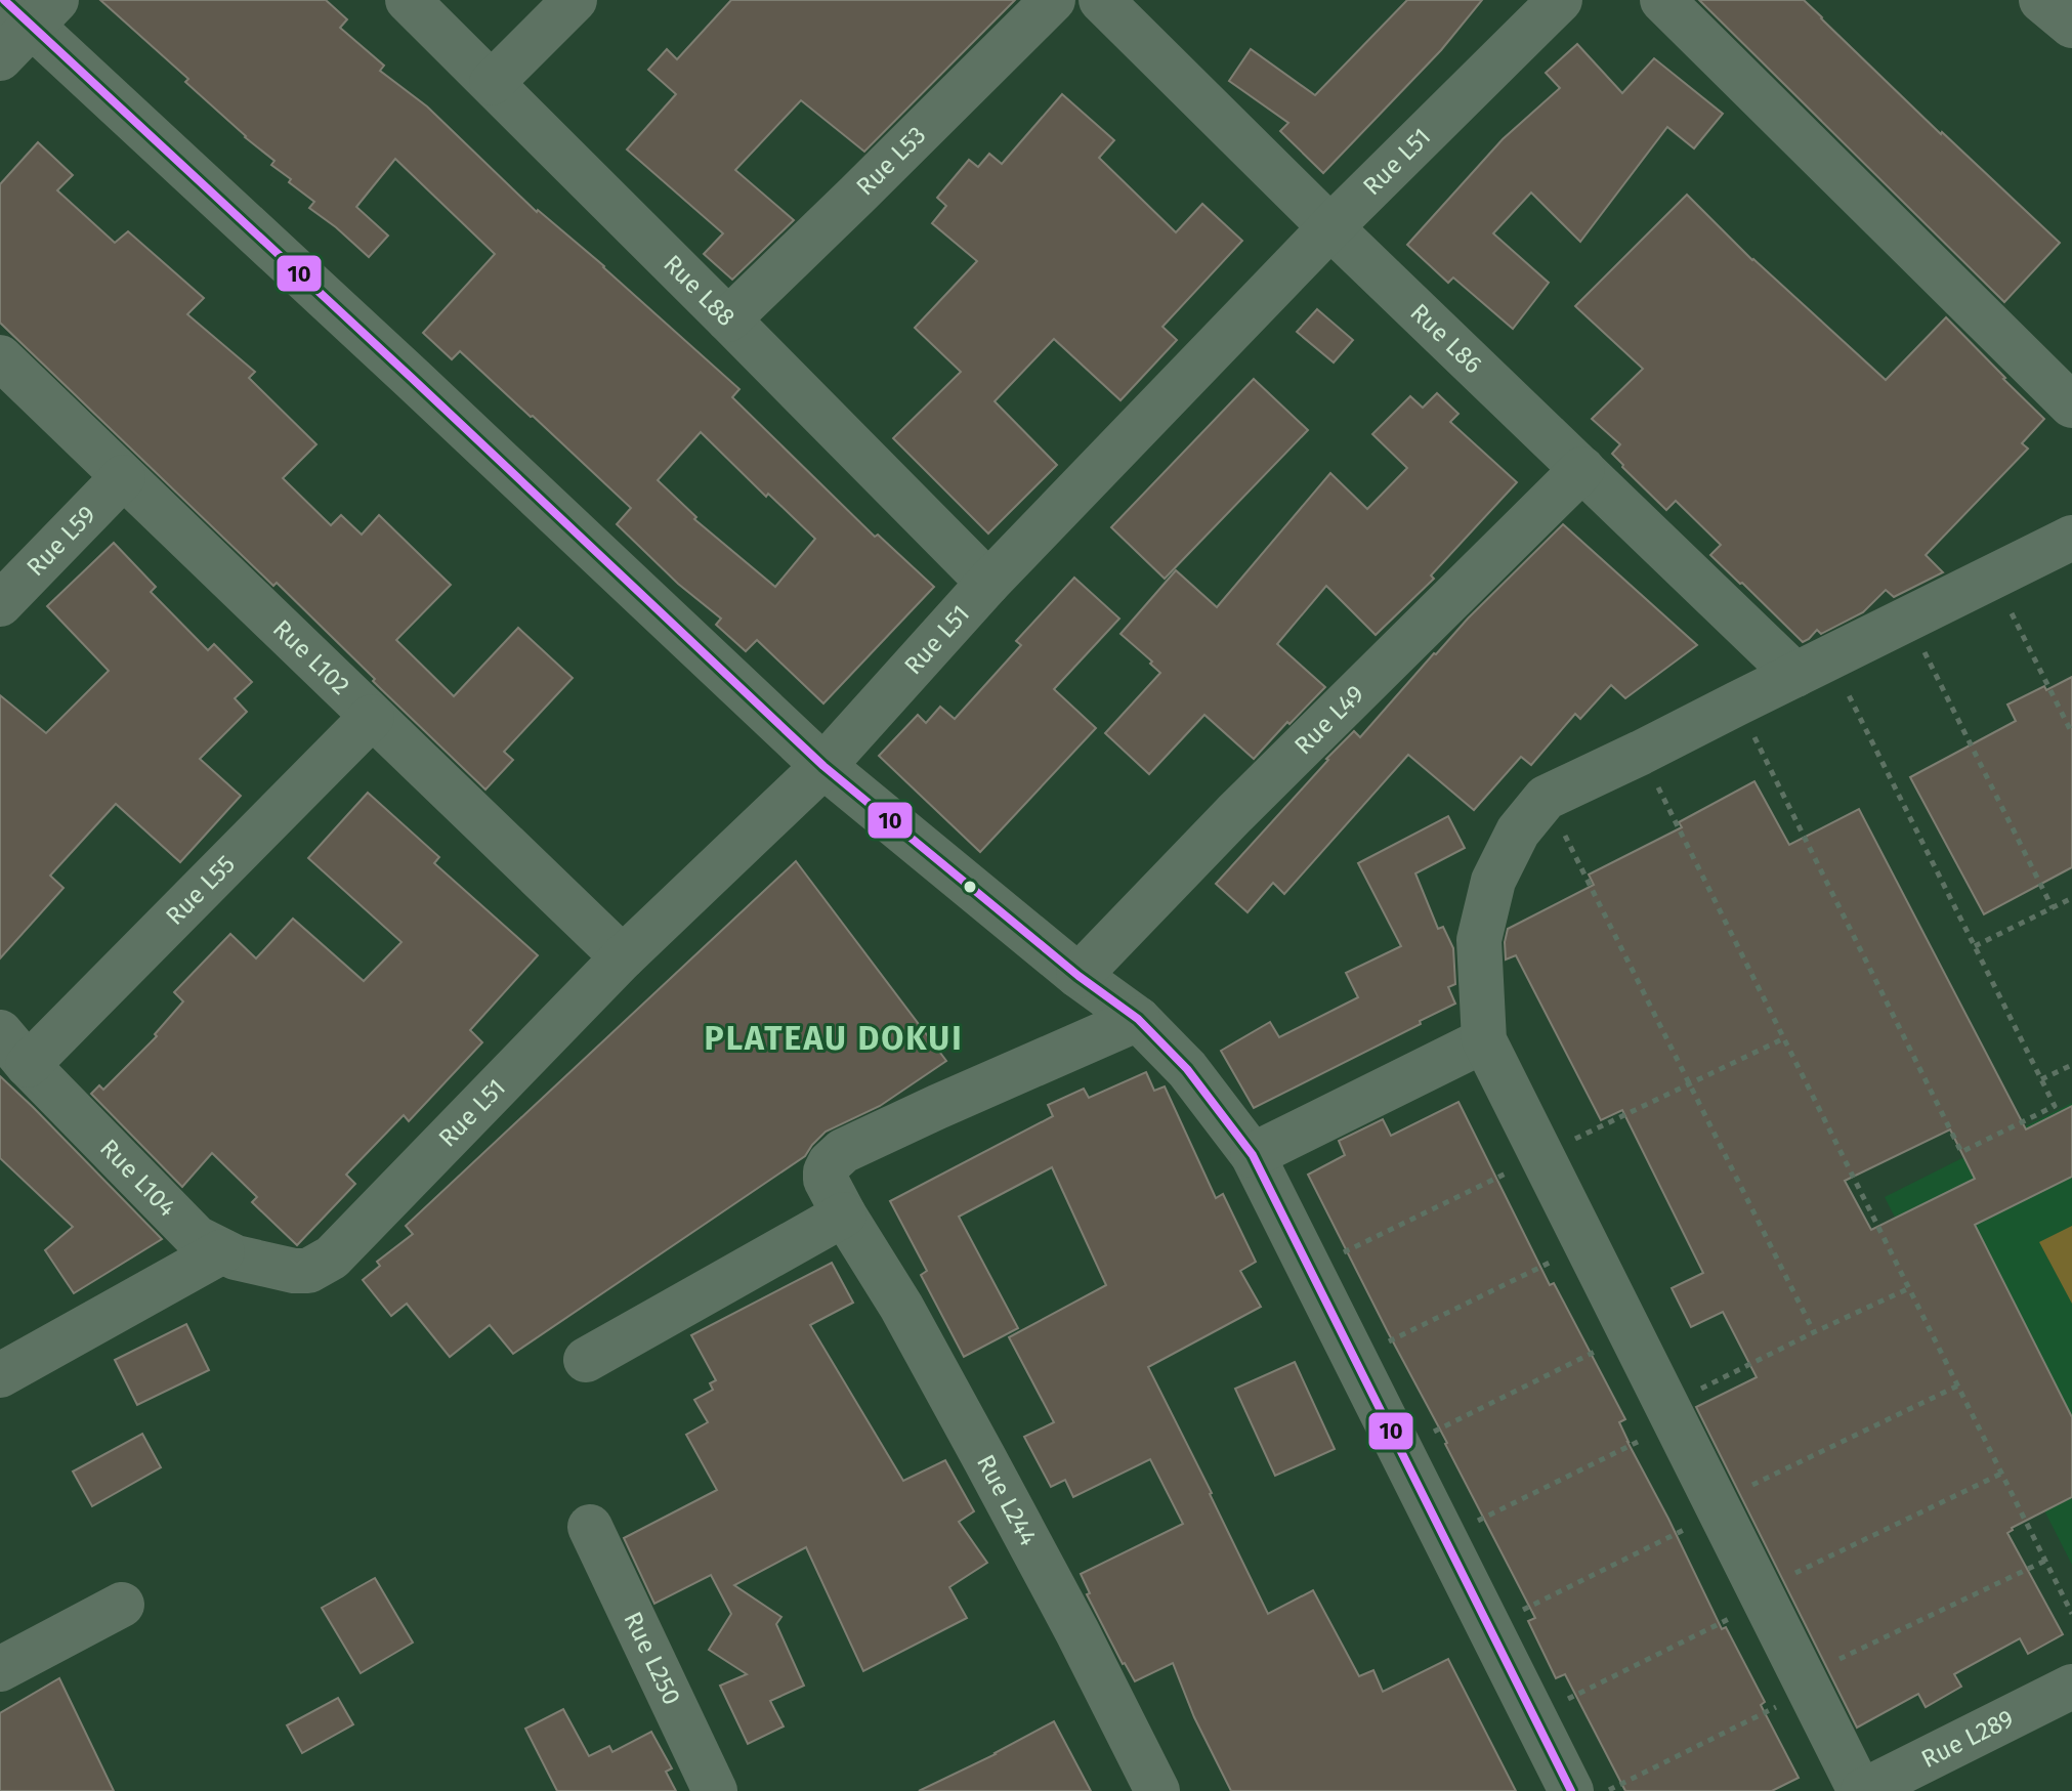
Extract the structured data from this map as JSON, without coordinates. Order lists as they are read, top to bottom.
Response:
{
  "streets": {
    "street": [
      "Rue L53",
      "Rue L51",
      "Rue L88",
      "Rue L86",
      "Rue L59",
      "Rue L102",
      "Rue L49",
      "Rue L55",
      "Rue L104",
      "Rue L244",
      "Rue L250",
      "Rue L289"
    ]
  },
  "crossings": [
    ["Rue L53", "Rue L88"],
    ["Rue L51", "Rue L88"],
    ["Rue L51", "Rue L86"],
    ["Rue L51", "Rue L102"],
    ["Rue L51", "Rue L104"],
    ["Rue L86", "Rue L49"],
    ["Rue L59", "Rue L102"],
    ["Rue L102", "Rue L55"],
    ["Rue L55", "Rue L104"]
  ],
  "districts": ["PLATEAU DOKUI"],
  "lines": ["transit line 10"]
}
